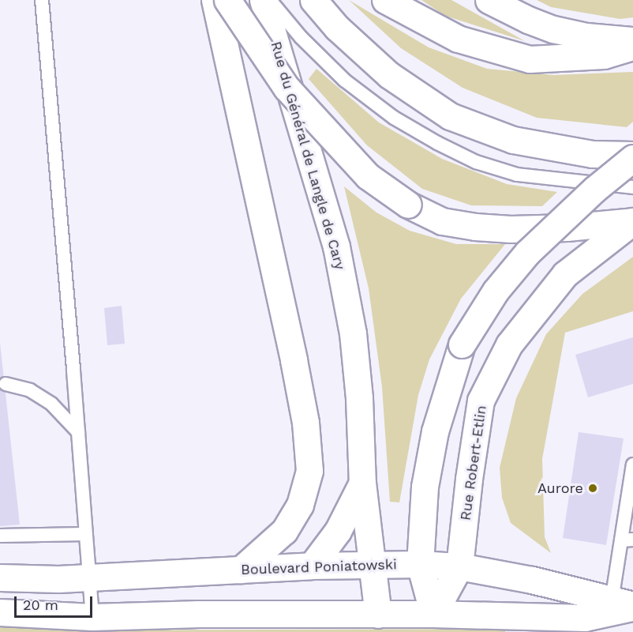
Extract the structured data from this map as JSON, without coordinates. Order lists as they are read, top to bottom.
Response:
{
  "streets": {
    "main road": ["Rue du Général de Langle de Cary", "Rue Robert-Etlin", "Boulevard Poniatowski"]
  },
  "crossings": [
    ["Rue du Général de Langle de Cary", "Boulevard Poniatowski"],
    ["Rue Robert-Etlin", "Boulevard Poniatowski"]
  ],
  "places": ["Aurore"],
  "scale_bar": "20 m"
}
